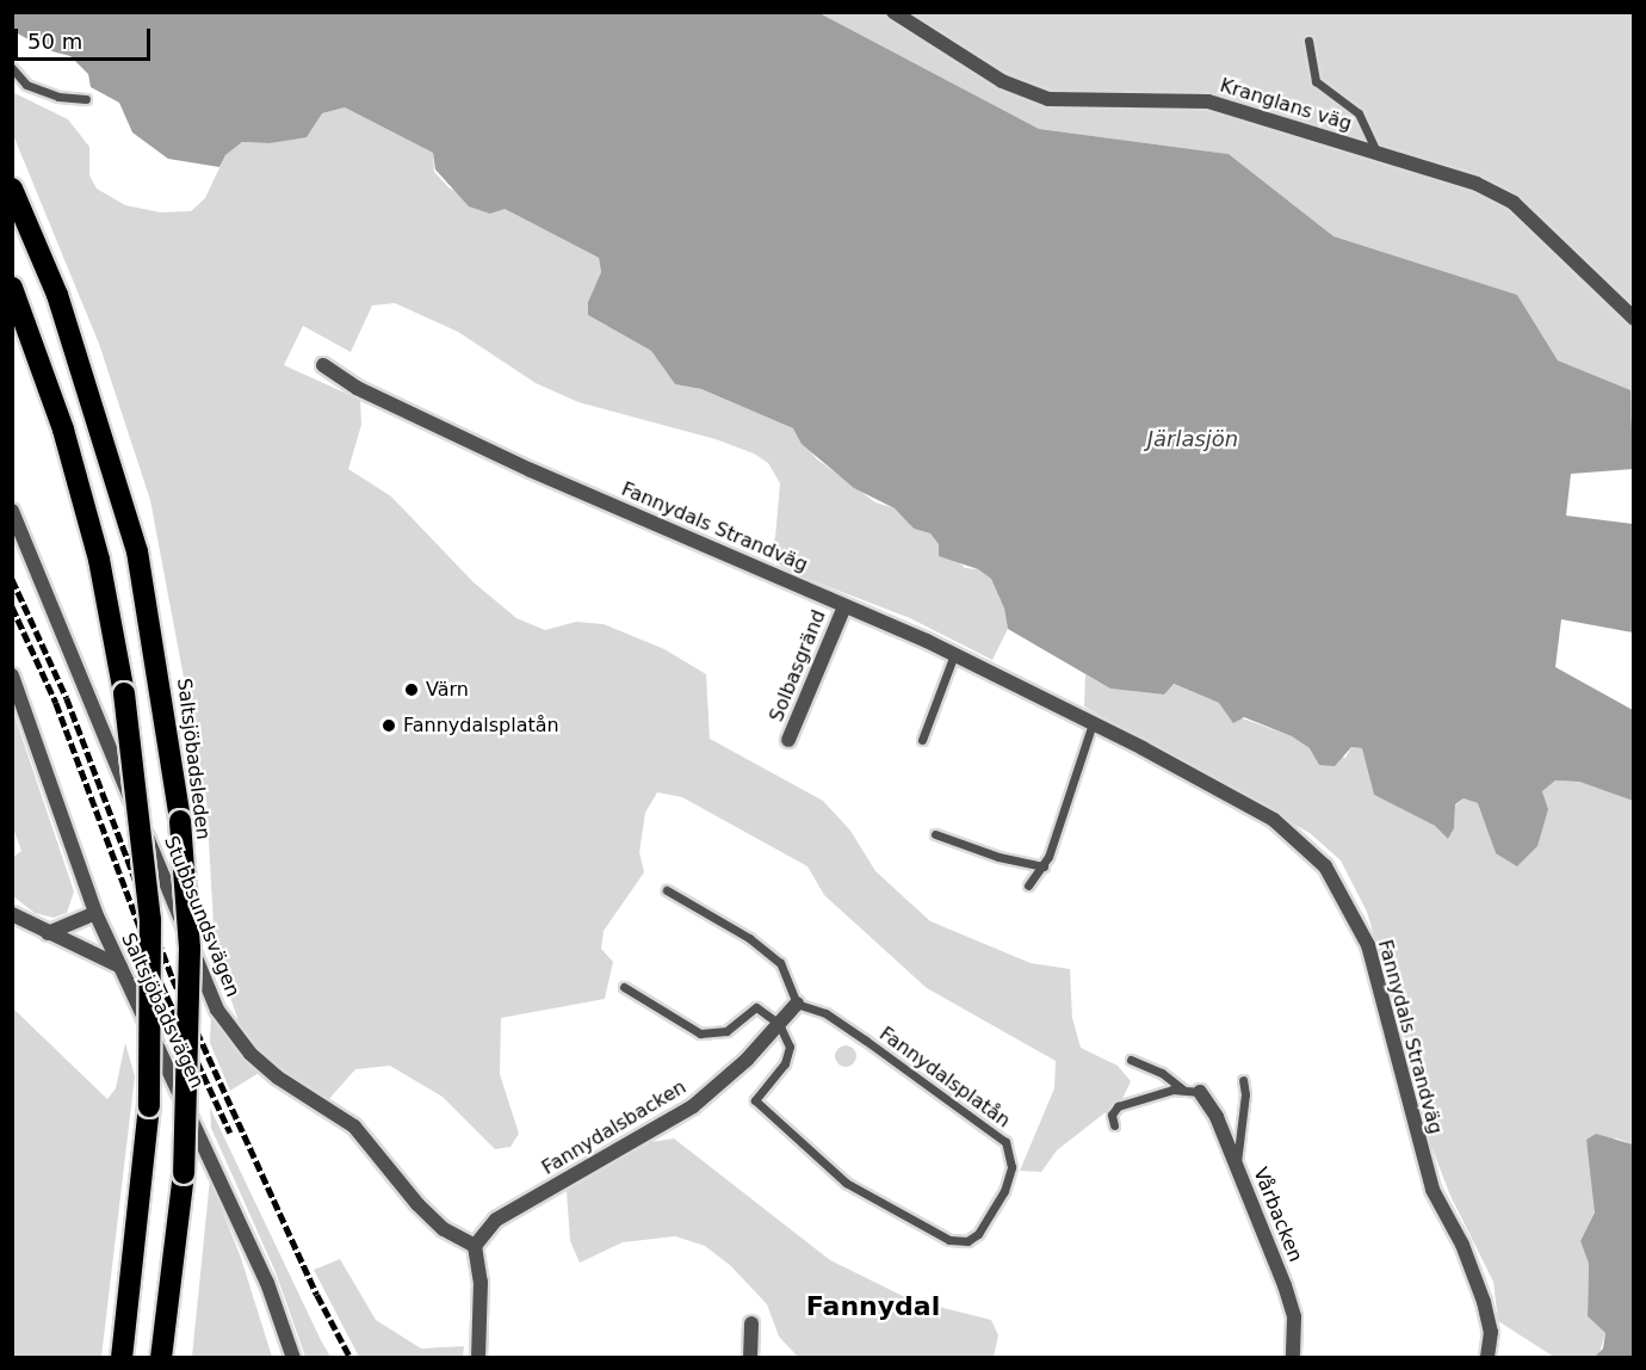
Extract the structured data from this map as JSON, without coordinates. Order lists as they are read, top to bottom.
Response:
{
  "streets": {
    "highway": ["Saltsjöbadsleden"],
    "street": [
      "Kranglans väg",
      "Fannydals Strandväg",
      "Solbasgränd",
      "Stubbsundsvägen",
      "Saltsjöbadsvägen",
      "Fannydalsbacken",
      "Vårbacken"
    ],
    "lane": ["Fannydalsplatån"]
  },
  "crossings": [
    ["Fannydals Strandväg", "Solbasgränd"],
    ["Stubbsundsvägen", "Fannydalsbacken"],
    ["Fannydalsplatån", "Fannydalsbacken"]
  ],
  "districts": ["Fannydal"],
  "water": ["Järlasjön"],
  "places": ["Värn", "Fannydalsplatån"],
  "scale_bar": "50 m"
}
